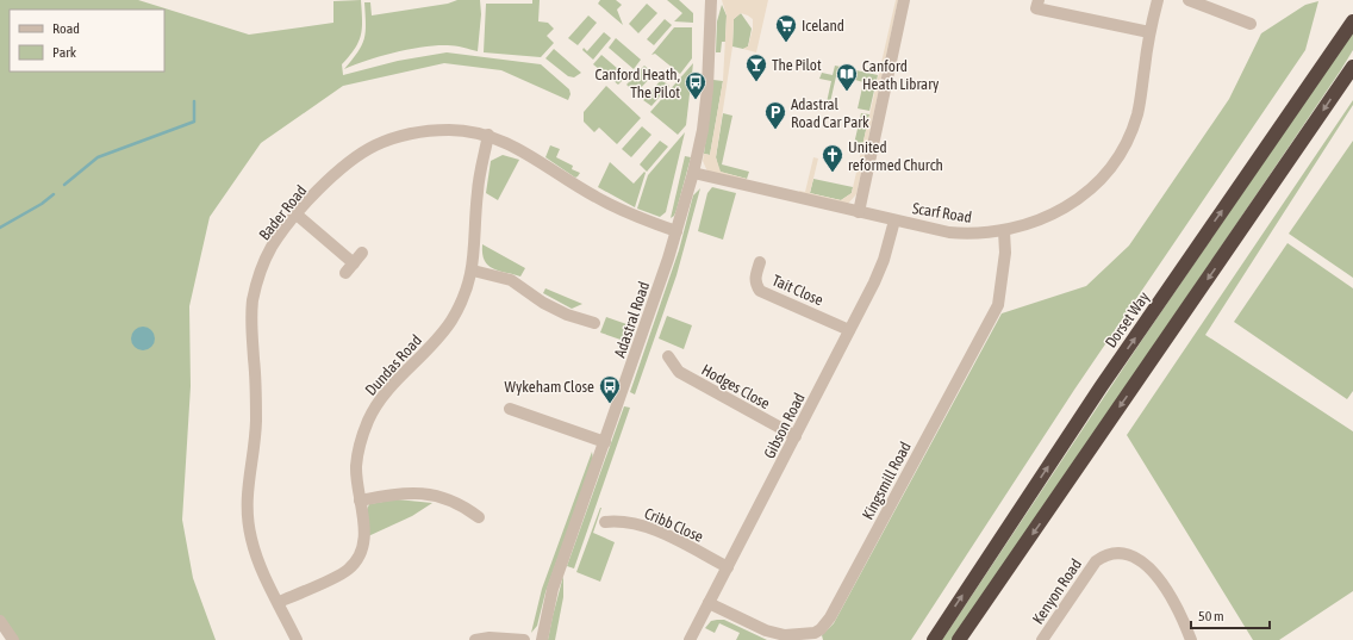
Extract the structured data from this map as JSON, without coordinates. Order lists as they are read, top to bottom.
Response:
{
  "streets": {
    "highway": ["Dorset Way"],
    "street": [
      "Bader Road",
      "Scarf Road",
      "Tait Close",
      "Adastral Road",
      "Dundas Road",
      "Hodges Close",
      "Gibson Road",
      "Kingsmill Road",
      "Cribb Close",
      "Kenyon Road"
    ]
  },
  "crossings": [
    ["Bader Road", "Adastral Road"],
    ["Bader Road", "Dundas Road"],
    ["Scarf Road", "Adastral Road"],
    ["Scarf Road", "Gibson Road"],
    ["Scarf Road", "Kingsmill Road"],
    ["Tait Close", "Gibson Road"],
    ["Hodges Close", "Gibson Road"],
    ["Gibson Road", "Kingsmill Road"],
    ["Gibson Road", "Cribb Close"]
  ],
  "places": {
    "supermarket": ["Iceland"],
    "bar": ["The Pilot"],
    "library": ["Canford Heath Library"],
    "bus stop": ["Canford Heath, The Pilot", "Wykeham Close"],
    "parking": ["Adastral Road Car Park"],
    "church": ["United reformed Church"]
  },
  "legend": ["Road", "Park"],
  "scale_bar": "50 m"
}
